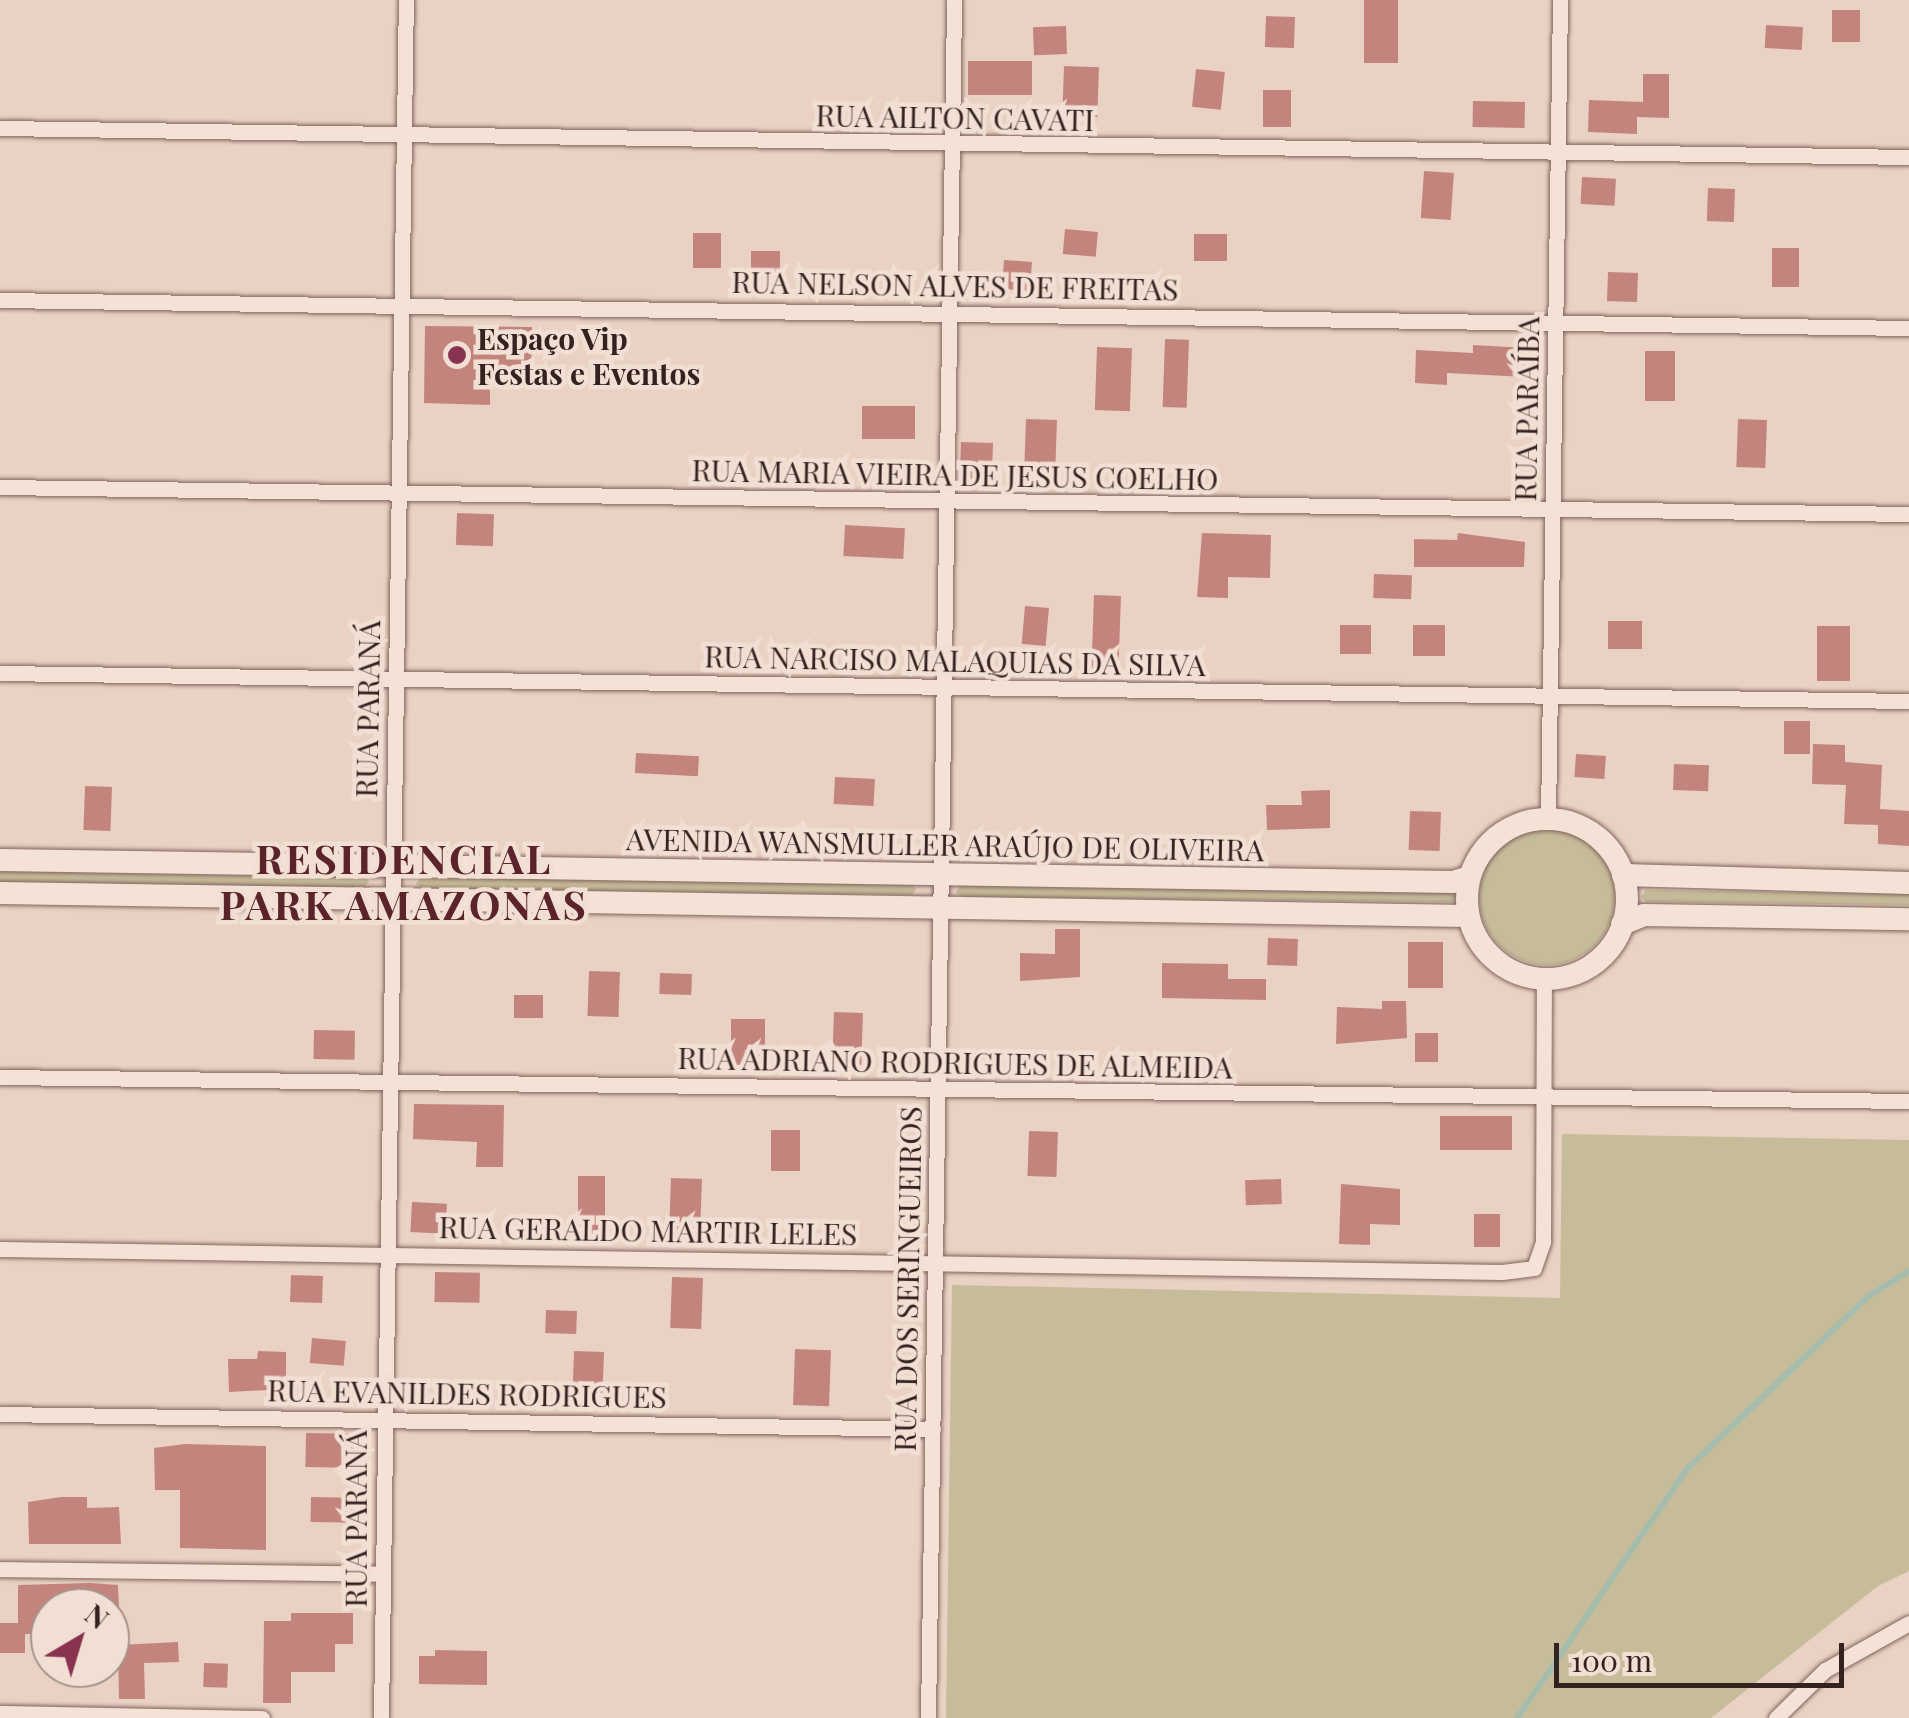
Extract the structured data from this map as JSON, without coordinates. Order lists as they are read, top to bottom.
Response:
{
  "streets": {
    "street": [
      "RUA AILTON CAVATI",
      "RUA NELSON ALVES DE FREITAS",
      "RUA PARAÍBA",
      "RUA MARIA VIEIRA DE JESUS COELHO",
      "RUA NARCISO MALAQUIAS DA SILVA",
      "RUA PARANÁ",
      "AVENIDA WANSMULLER ARAÚJO DE OLIVEIRA",
      "RUA ADRIANO RODRIGUES DE ALMEIDA",
      "RUA GERALDO MARTIR LELES",
      "RUA DOS SERINGUEIROS",
      "RUA EVANILDES RODRIGUES"
    ]
  },
  "crossings": [
    ["RUA AILTON CAVATI", "RUA PARAÍBA"],
    ["RUA AILTON CAVATI", "RUA PARANÁ"],
    ["RUA AILTON CAVATI", "RUA DOS SERINGUEIROS"],
    ["RUA NELSON ALVES DE FREITAS", "RUA PARAÍBA"],
    ["RUA NELSON ALVES DE FREITAS", "RUA PARANÁ"],
    ["RUA NELSON ALVES DE FREITAS", "RUA DOS SERINGUEIROS"],
    ["RUA PARAÍBA", "RUA MARIA VIEIRA DE JESUS COELHO"],
    ["RUA PARAÍBA", "RUA NARCISO MALAQUIAS DA SILVA"],
    ["RUA PARAÍBA", "AVENIDA WANSMULLER ARAÚJO DE OLIVEIRA"],
    ["RUA MARIA VIEIRA DE JESUS COELHO", "RUA PARANÁ"],
    ["RUA MARIA VIEIRA DE JESUS COELHO", "RUA DOS SERINGUEIROS"],
    ["RUA NARCISO MALAQUIAS DA SILVA", "RUA PARANÁ"],
    ["RUA NARCISO MALAQUIAS DA SILVA", "RUA DOS SERINGUEIROS"],
    ["RUA PARANÁ", "AVENIDA WANSMULLER ARAÚJO DE OLIVEIRA"],
    ["RUA PARANÁ", "RUA ADRIANO RODRIGUES DE ALMEIDA"],
    ["RUA PARANÁ", "RUA GERALDO MARTIR LELES"],
    ["RUA PARANÁ", "RUA EVANILDES RODRIGUES"],
    ["AVENIDA WANSMULLER ARAÚJO DE OLIVEIRA", "RUA DOS SERINGUEIROS"],
    ["RUA ADRIANO RODRIGUES DE ALMEIDA", "RUA GERALDO MARTIR LELES"],
    ["RUA ADRIANO RODRIGUES DE ALMEIDA", "RUA DOS SERINGUEIROS"],
    ["RUA GERALDO MARTIR LELES", "RUA DOS SERINGUEIROS"],
    ["RUA DOS SERINGUEIROS", "RUA EVANILDES RODRIGUES"]
  ],
  "districts": ["RESIDENCIAL PARK AMAZONAS"],
  "places": ["Espaço Vip Festas e Eventos"],
  "scale_bar": "100 m",
  "north": "top right"
}
